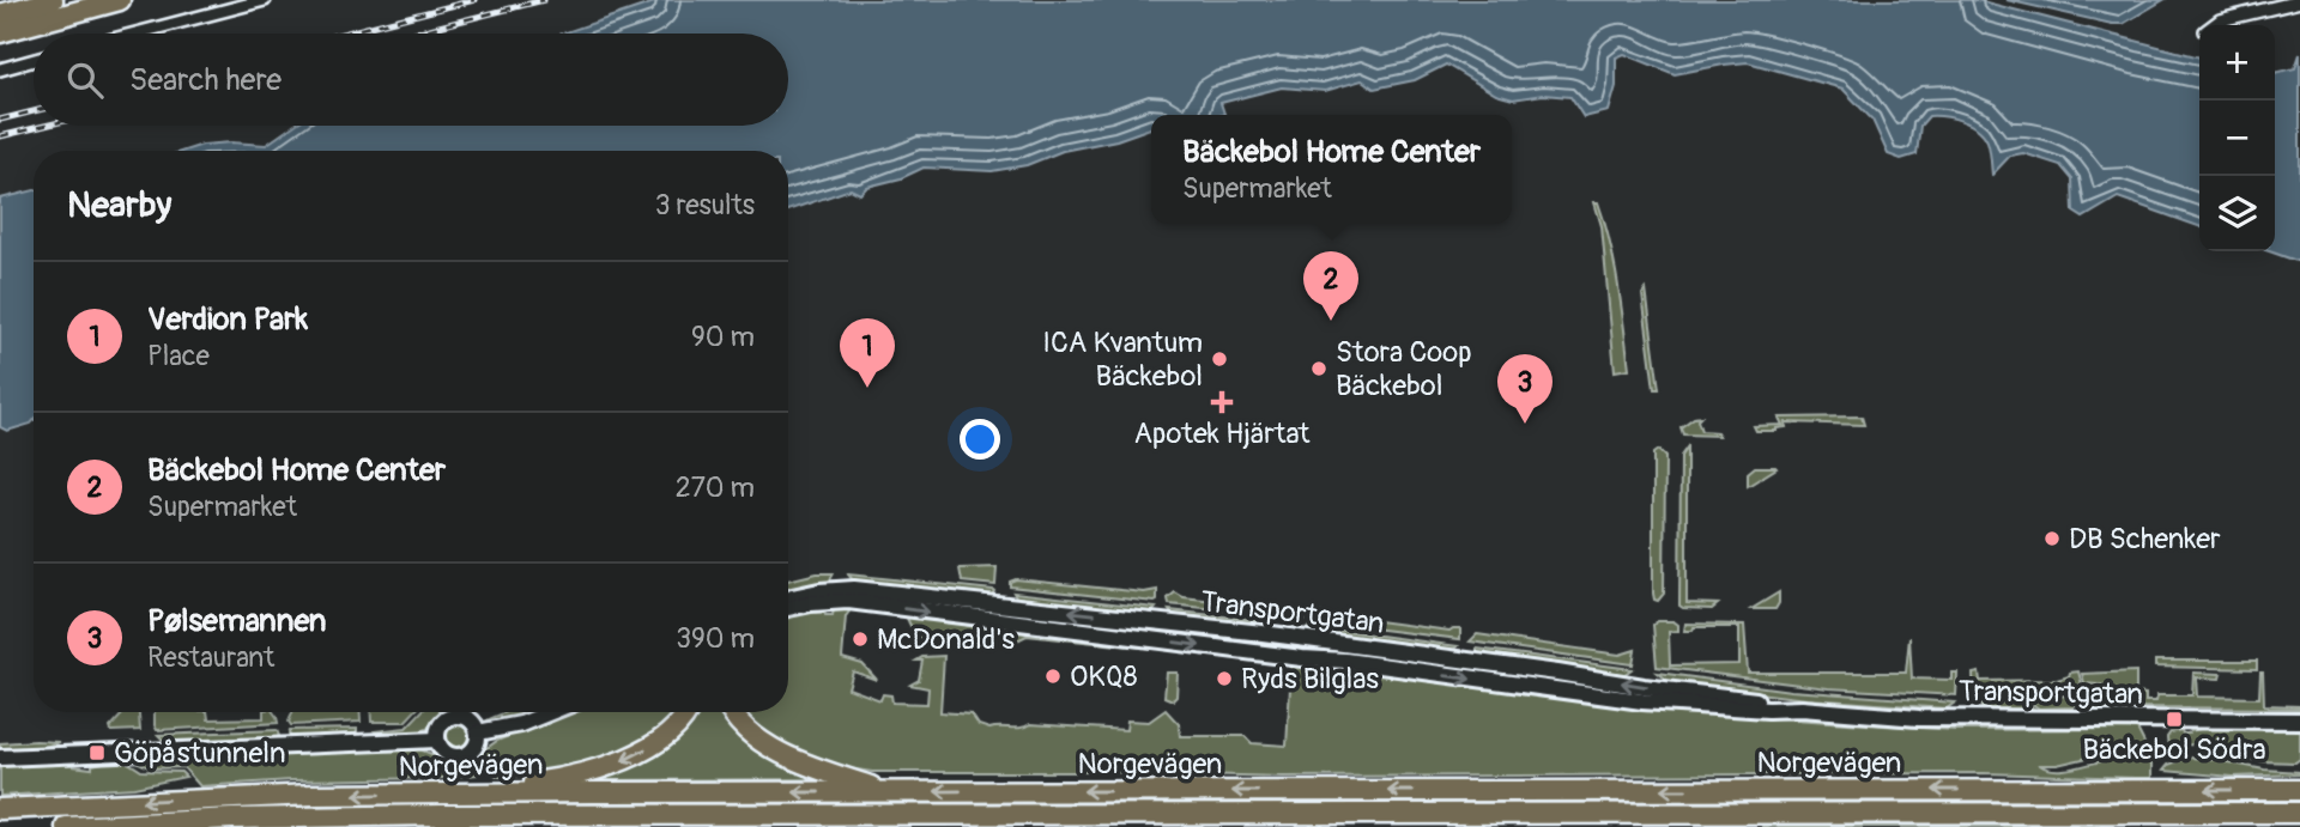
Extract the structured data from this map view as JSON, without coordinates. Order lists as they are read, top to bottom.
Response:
{
  "streets": {
    "highway": ["Norgevägen"],
    "street": ["Transportgatan"]
  },
  "places": {
    "other": [
      "ICA Kvantum Bäckebol",
      "Stora Coop Bäckebol",
      "DB Schenker",
      "McDonald's",
      "OKQ8",
      "Ryds Bilglas"
    ],
    "health": ["Apotek Hjärtat"],
    "transit": ["Bäckebol Södra", "Göpåstunneln"]
  },
  "page": {
    "map_buttons": ["+", "−"],
    "search": "Search here",
    "popup": ["Bäckebol Home Center", "Supermarket"],
    "heading": ["Nearby", "3 results"],
    "pins": ["2", "1", "3"],
    "list": [
      {
        "mark": "1",
        "name": "Verdion Park",
        "note": "Place",
        "value": "90 m"
      },
      {
        "mark": "2",
        "name": "Bäckebol Home Center",
        "note": "Supermarket",
        "value": "270 m"
      },
      {
        "mark": "3",
        "name": "Pølsemannen",
        "note": "Restaurant",
        "value": "390 m"
      }
    ]
  }
}
